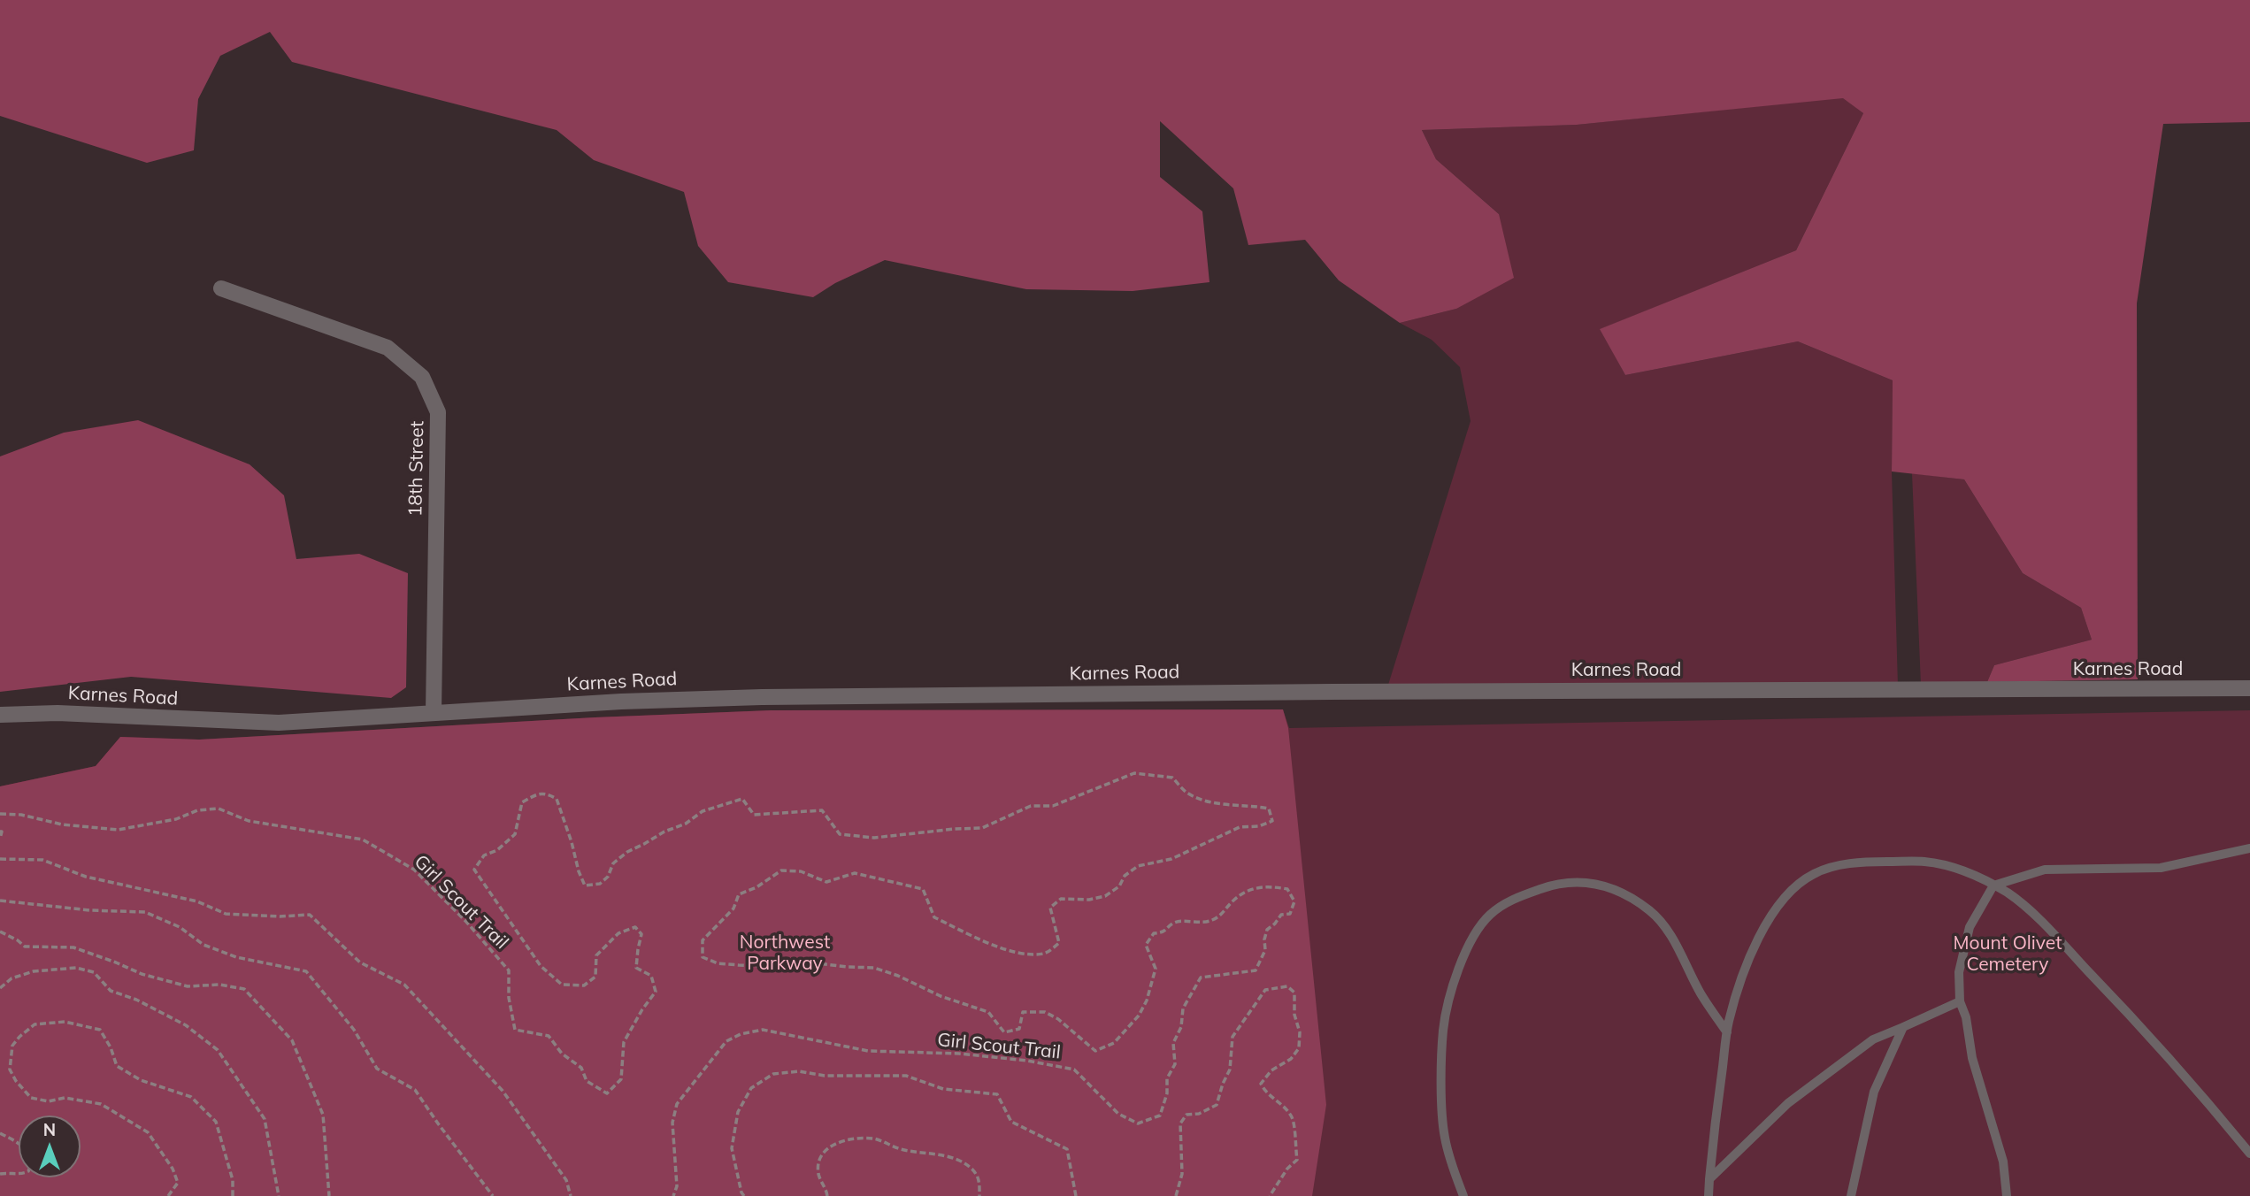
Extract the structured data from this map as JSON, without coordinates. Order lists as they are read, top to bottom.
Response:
{
  "streets": {
    "street": ["18th Street", "Karnes Road"],
    "path": ["Girl Scout Trail"]
  },
  "crossings": [
    ["18th Street", "Karnes Road"]
  ],
  "parks": ["Northwest Parkway", "Mount Olivet Cemetery"],
  "north": "top"
}
